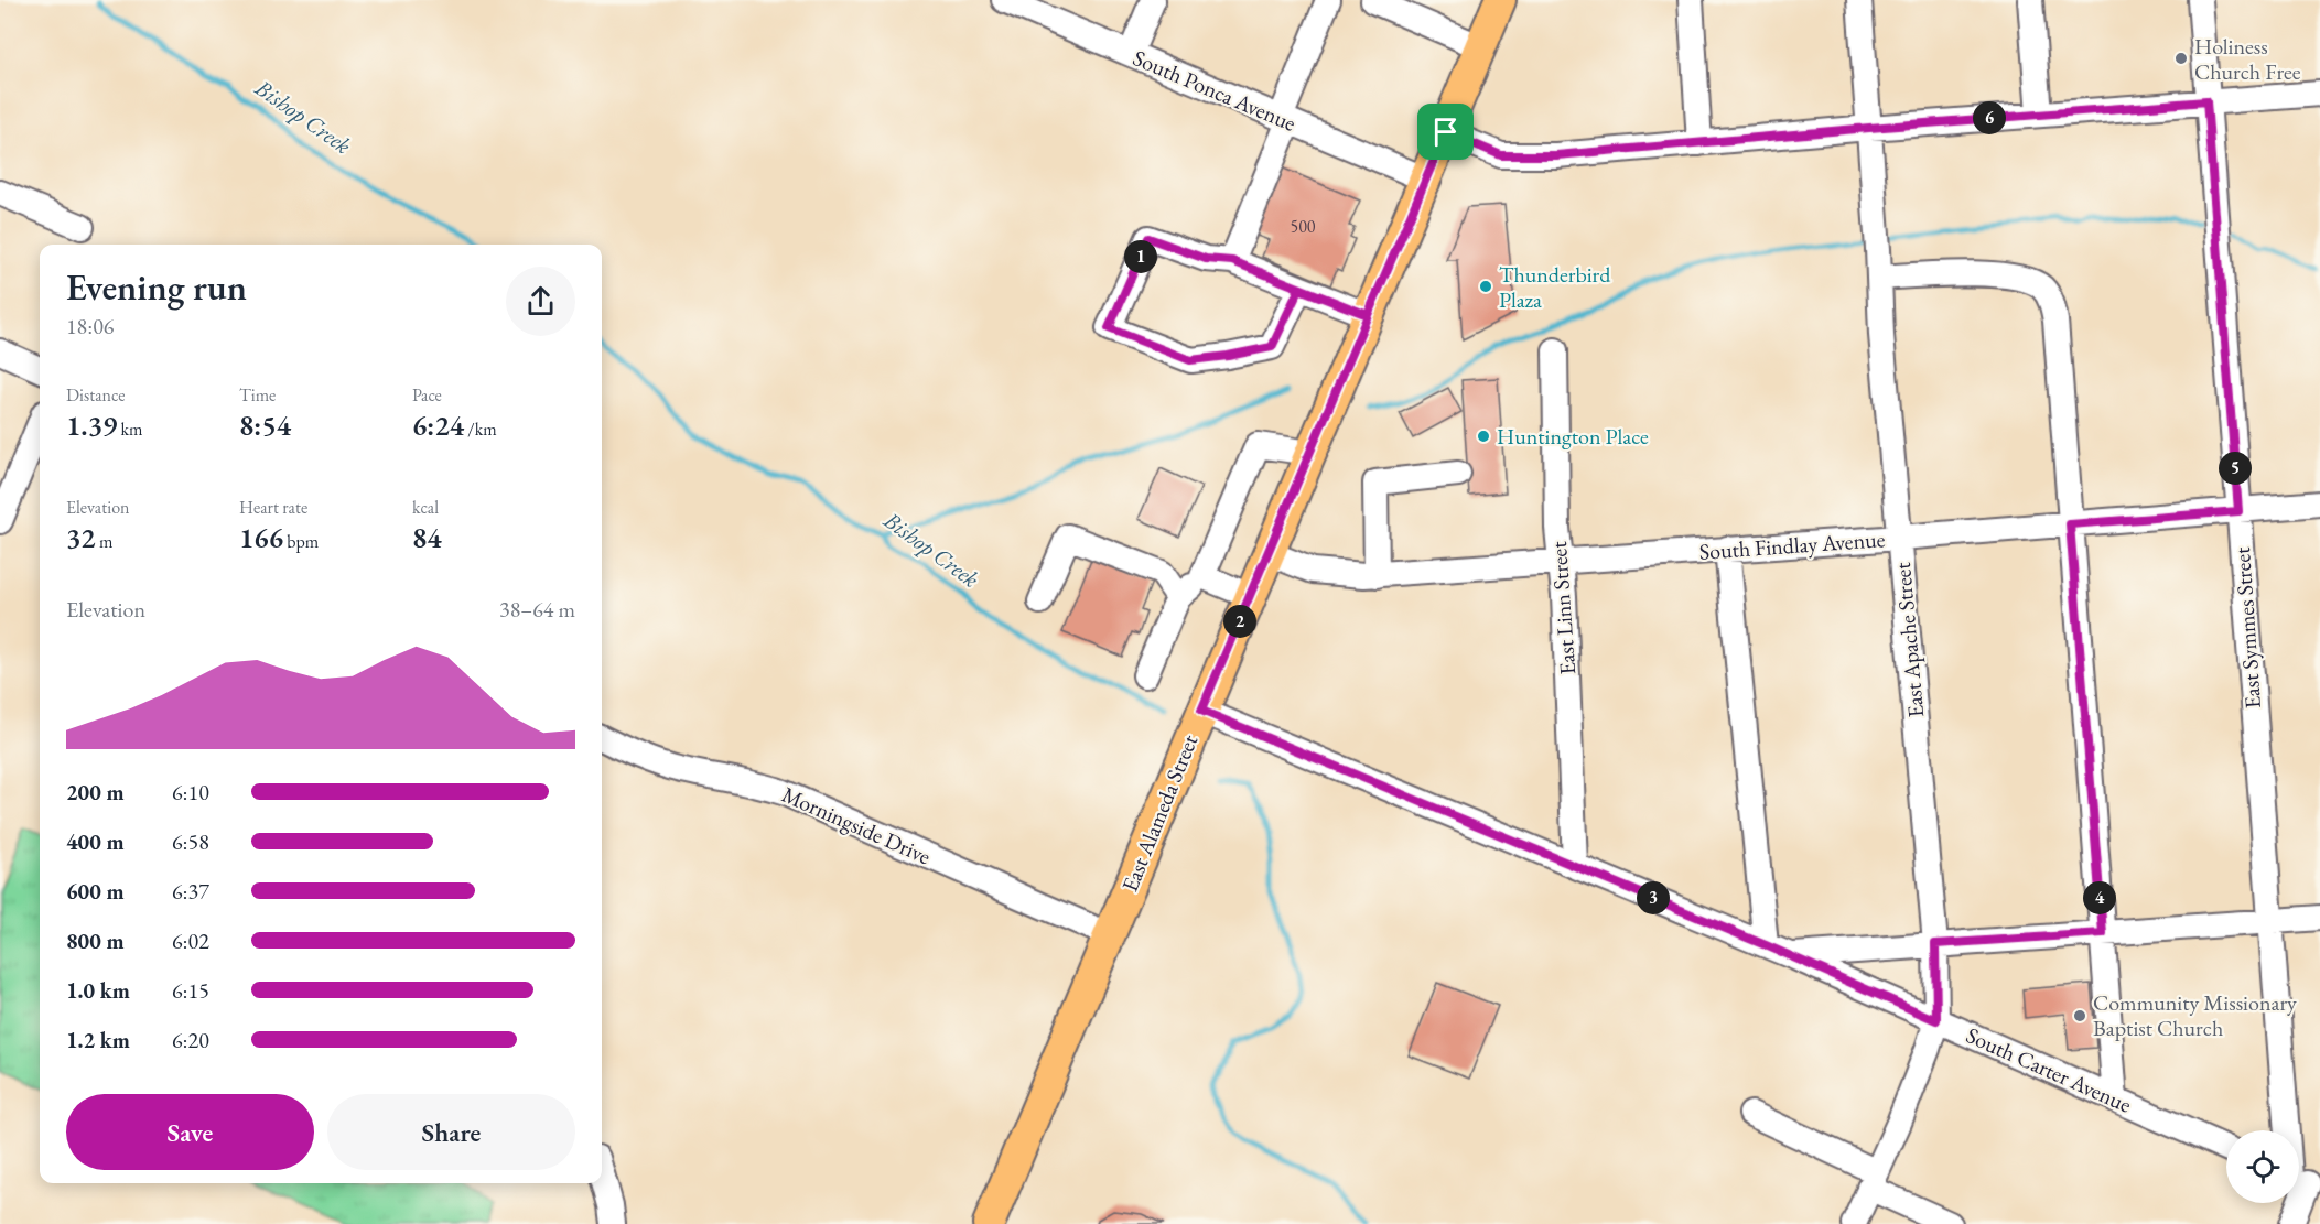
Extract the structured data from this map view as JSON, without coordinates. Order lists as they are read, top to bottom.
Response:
{
  "streets": {
    "main road": ["East Alameda Street"],
    "street": [
      "South Ponca Avenue",
      "South Findlay Avenue",
      "East Linn Street",
      "East Symmes Street",
      "East Apache Street",
      "Morningside Drive",
      "South Carter Avenue"
    ]
  },
  "crossings": [
    ["South Ponca Avenue", "East Alameda Street"],
    ["South Findlay Avenue", "East Linn Street"],
    ["South Findlay Avenue", "East Symmes Street"],
    ["South Findlay Avenue", "East Apache Street"],
    ["South Findlay Avenue", "East Alameda Street"],
    ["East Linn Street", "South Carter Avenue"],
    ["East Apache Street", "South Carter Avenue"],
    ["East Alameda Street", "Morningside Drive"],
    ["East Alameda Street", "South Carter Avenue"]
  ],
  "water": ["Bishop Creek"],
  "places": [
    "Holiness Church Free",
    "Thunderbird Plaza",
    "Huntington Place",
    "Community Missionary Baptist Church"
  ],
  "house_numbers": ["500"],
  "page": {
    "pins": [
      "6",
      "1",
      "5",
      "2",
      "3",
      "4"
    ],
    "heading": ["Evening run", "18:06"],
    "stats": [
      ["Distance", "1.39 km"],
      ["Time", "8:54"],
      ["Pace", "6:24 /km"],
      ["Elevation", "32 m"],
      ["Heart rate", "166 bpm"],
      ["kcal", "84"]
    ],
    "chart": ["Elevation", "38–64 m"],
    "list": [
      {
        "name": "200 m",
        "note": "6:10"
      },
      {
        "name": "400 m",
        "note": "6:58"
      },
      {
        "name": "600 m",
        "note": "6:37"
      },
      {
        "name": "800 m",
        "note": "6:02"
      },
      {
        "name": "1.0 km",
        "note": "6:15"
      },
      {
        "name": "1.2 km",
        "note": "6:20"
      }
    ],
    "buttons": ["Save", "Share"]
  }
}
